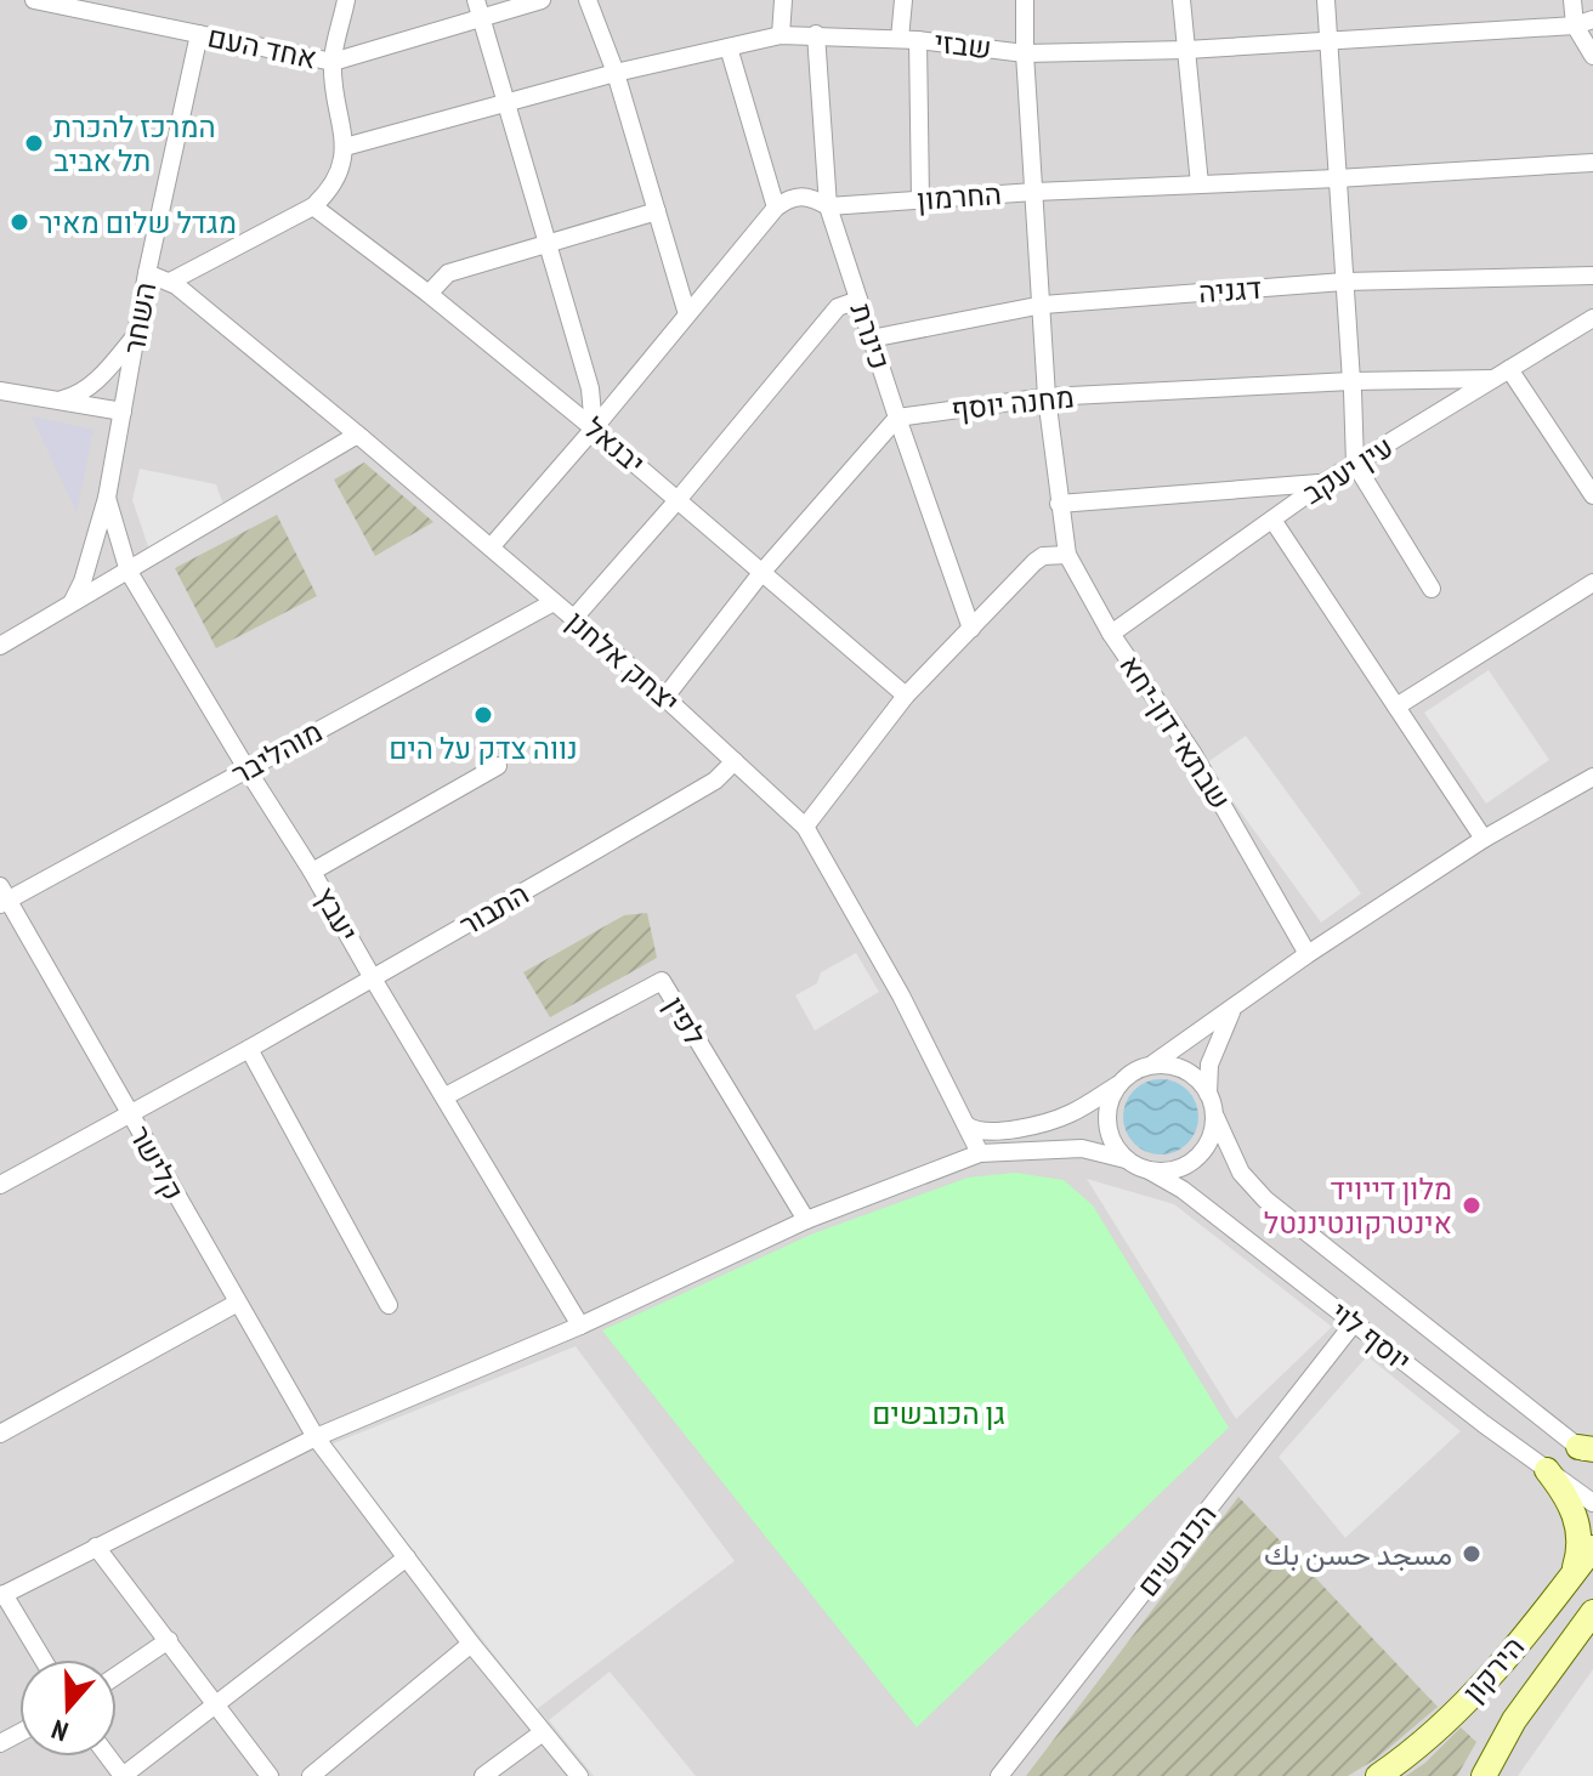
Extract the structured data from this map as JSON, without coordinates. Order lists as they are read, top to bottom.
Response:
{
  "streets": {
    "main road": ["הירקון"],
    "street": [
      "שבזי",
      "אחד העם",
      "החרמון",
      "דגניה",
      "השחר",
      "כינרת",
      "מחנה יוסף",
      "יבנאל",
      "עין יעקב",
      "יצחק אלחנן",
      "שבתאי דון-יחא",
      "מוהליבר",
      "התבור",
      "יעבץ",
      "לפין",
      "קלישר",
      "יוסף לוי",
      "הכובשים"
    ]
  },
  "crossings": [
    ["שבזי", "כינרת"],
    ["שבזי", "שבתאי דון-יחא"],
    ["אחד העם", "השחר"],
    ["החרמון", "כינרת"],
    ["החרמון", "שבתאי דון-יחא"],
    ["דגניה", "כינרת"],
    ["דגניה", "שבתאי דון-יחא"],
    ["השחר", "יצחק אלחנן"],
    ["השחר", "יעבץ"],
    ["כינרת", "מחנה יוסף"],
    ["מחנה יוסף", "עין יעקב"],
    ["מחנה יוסף", "שבתאי דון-יחא"],
    ["עין יעקב", "שבתאי דון-יחא"],
    ["יצחק אלחנן", "מוהליבר"],
    ["יצחק אלחנן", "התבור"],
    ["מוהליבר", "יעבץ"],
    ["מוהליבר", "קלישר"],
    ["התבור", "יעבץ"],
    ["התבור", "קלישר"],
    ["יעבץ", "לפין"],
    ["יוסף לוי", "הכובשים"]
  ],
  "parks": ["גן הכובשים"],
  "places": [
    "המרכז להכרת תל אביב",
    "מגדל שלום מאיר",
    "נווה צדק על הים",
    "מלון דייויד אינטרקונטיננטל",
    "مسجد حسن بك"
  ],
  "north": "bottom"
}
